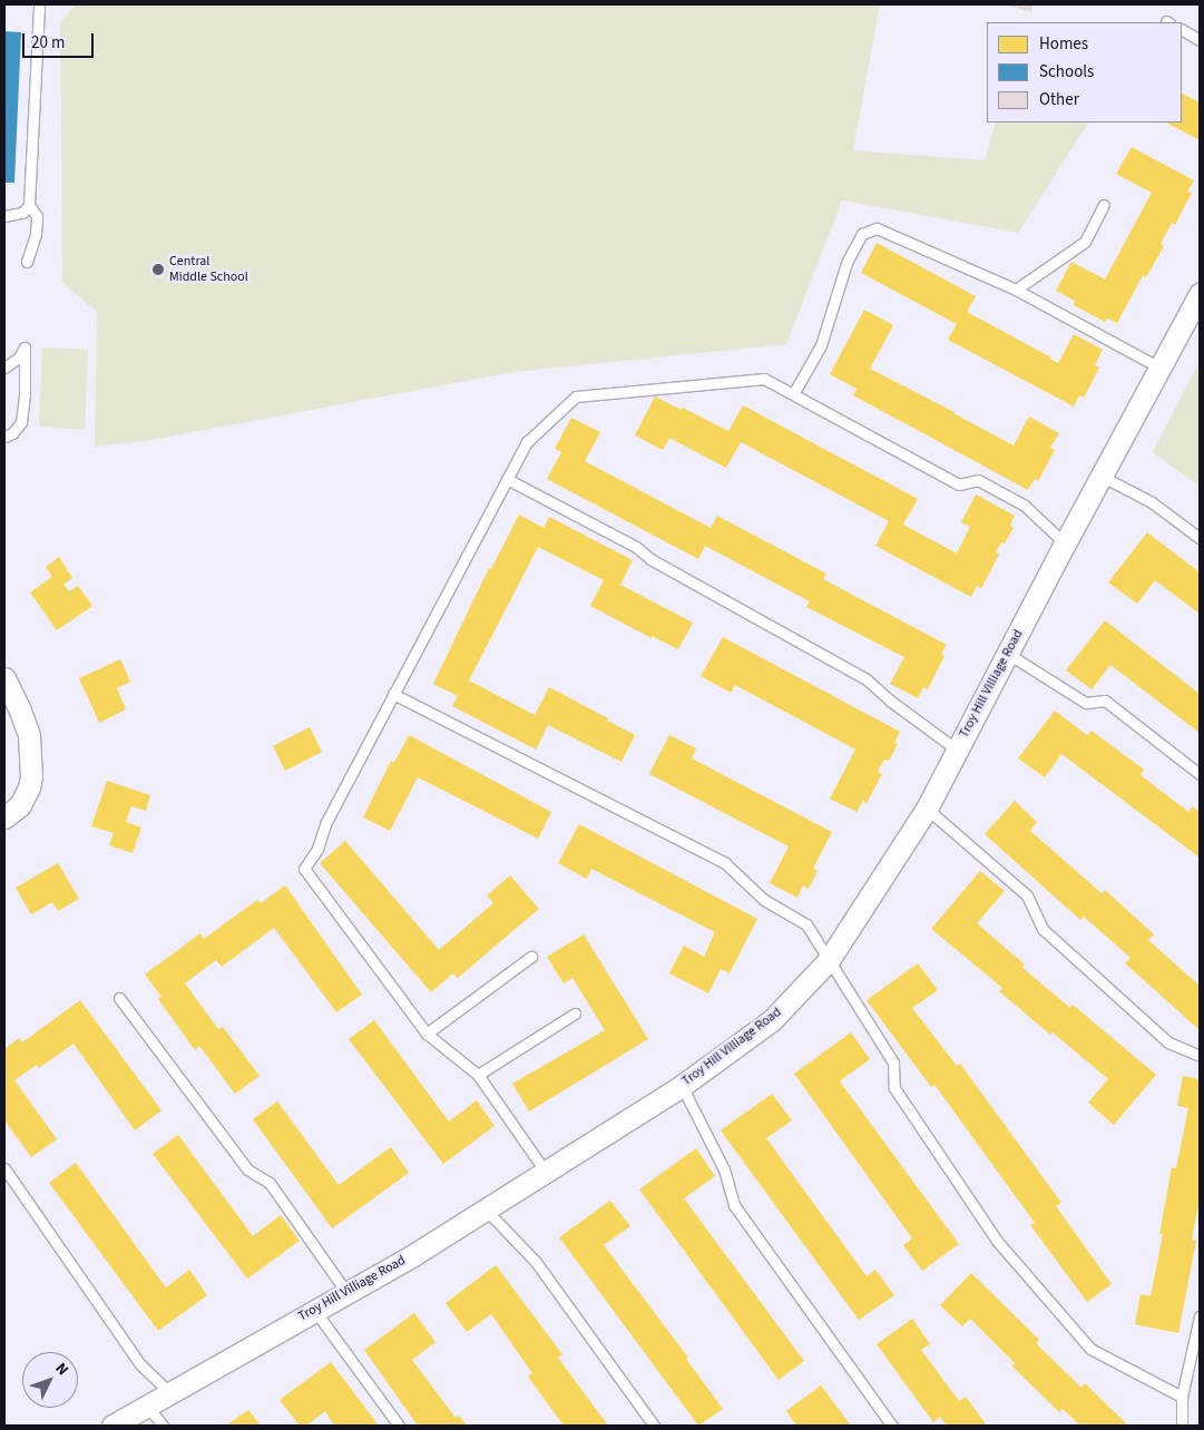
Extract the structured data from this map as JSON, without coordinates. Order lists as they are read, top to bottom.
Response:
{
  "streets": {
    "street": ["Troy Hill Villiage Road"]
  },
  "places": ["Central Middle School"],
  "legend": ["Homes", "Schools", "Other"],
  "scale_bar": "20 m",
  "north": "top right"
}
